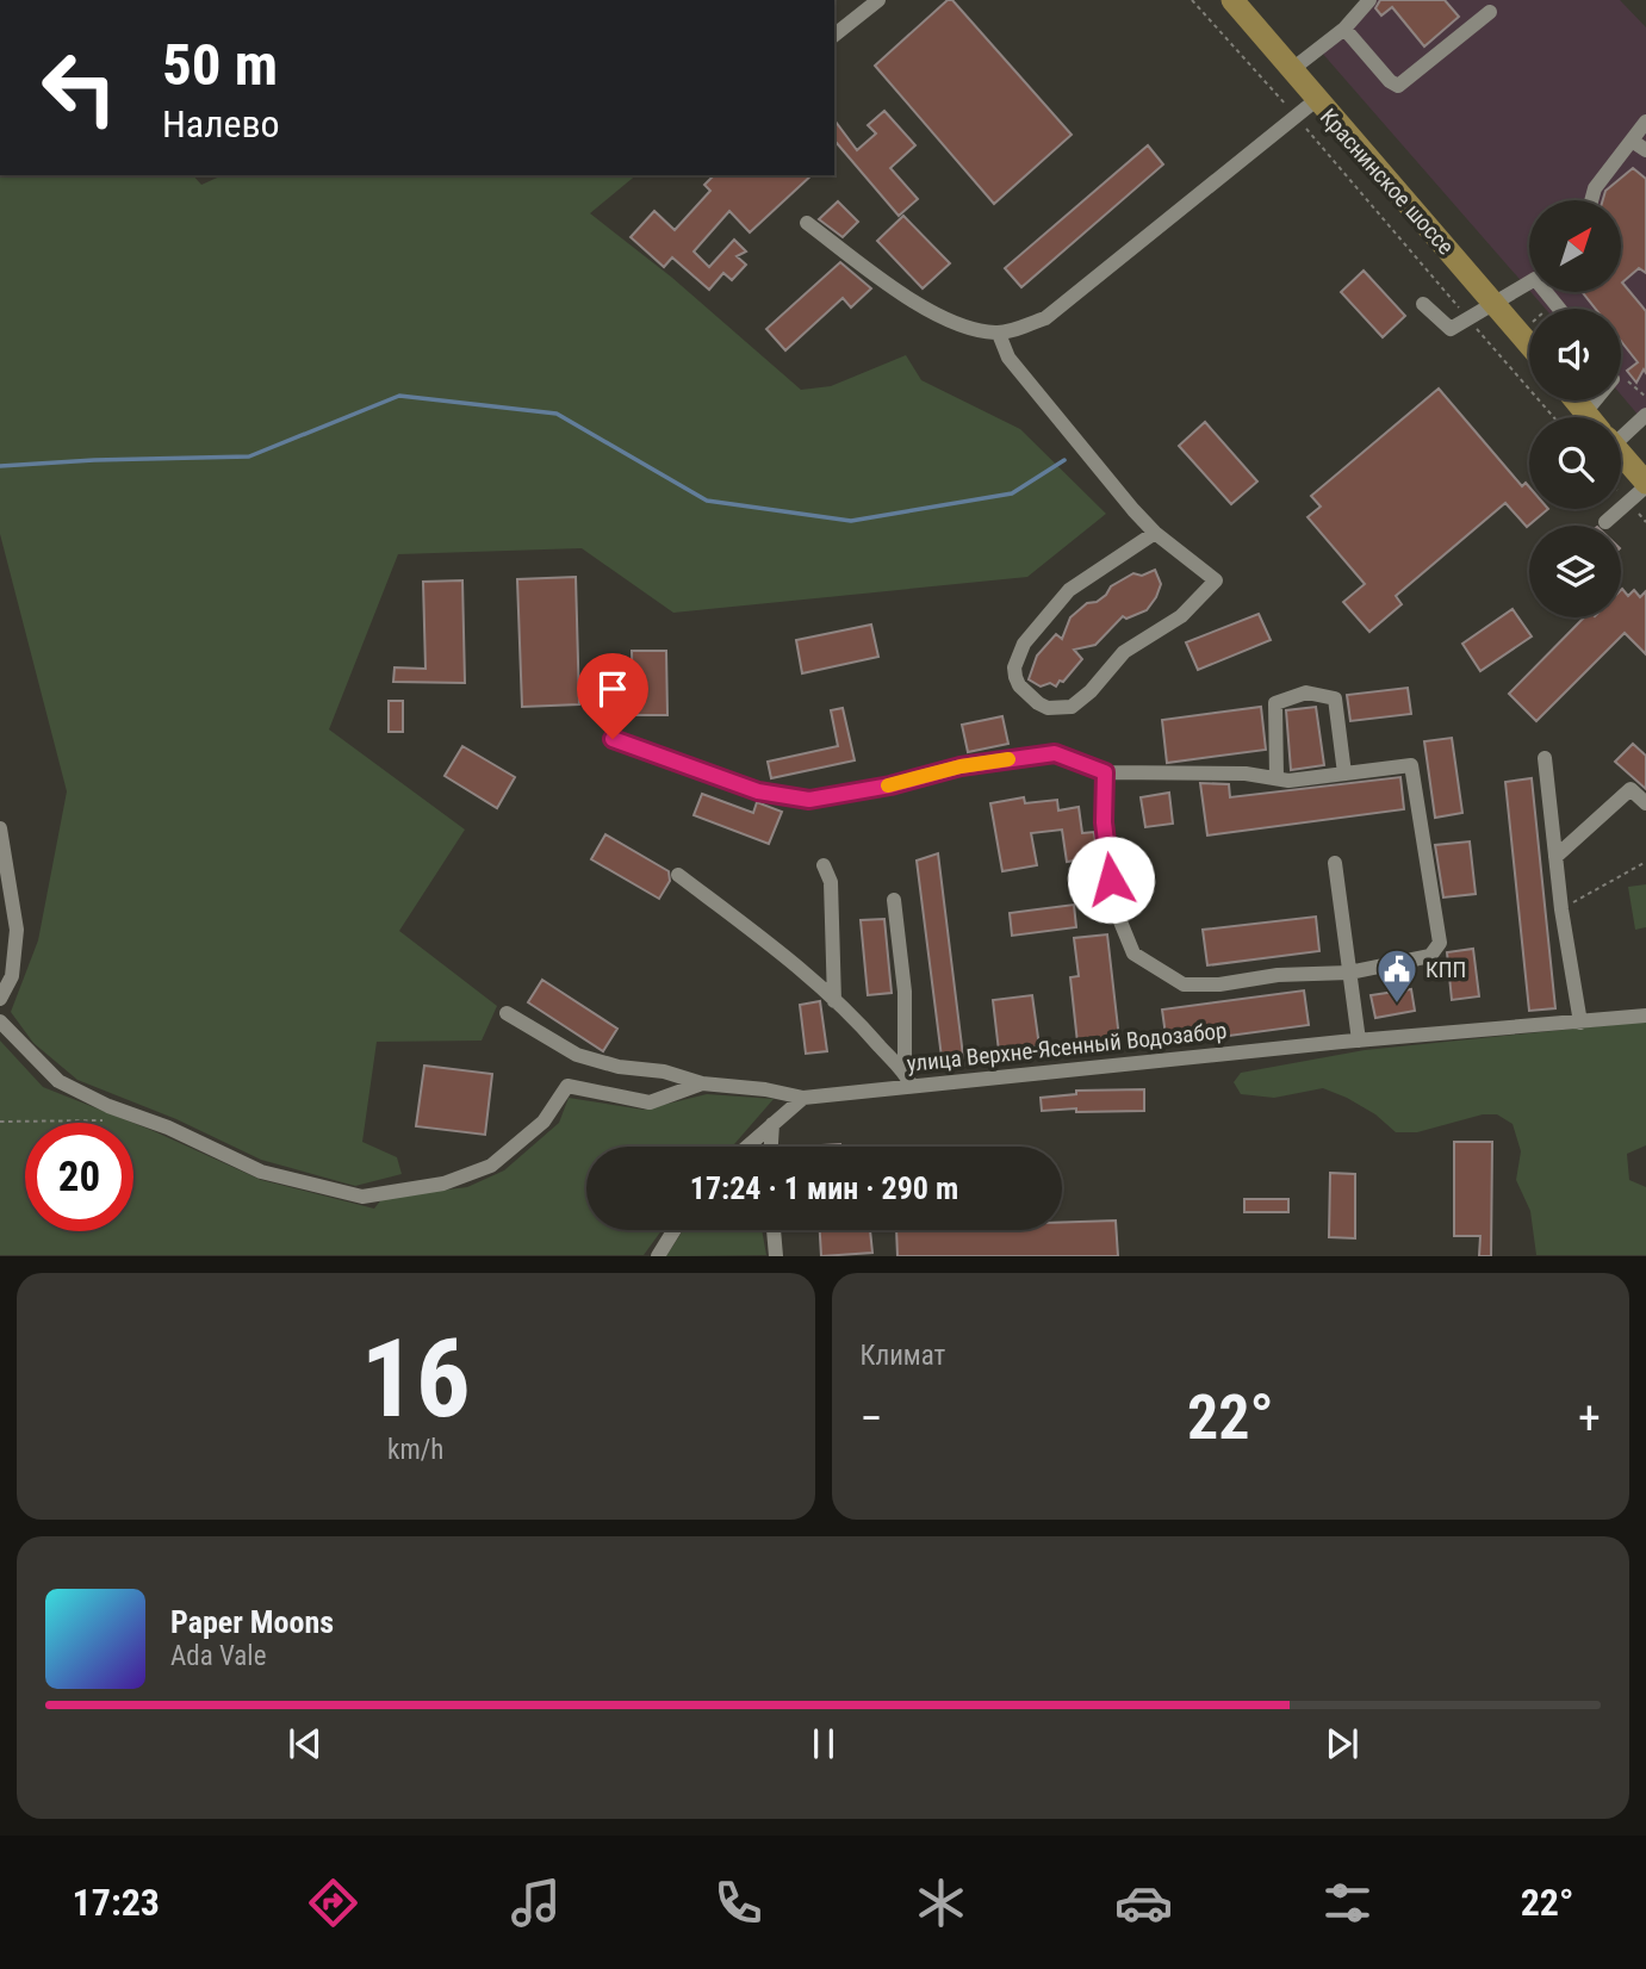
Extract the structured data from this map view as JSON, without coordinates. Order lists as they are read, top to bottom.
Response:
{
  "streets": {
    "main road": ["Краснинское шоссе"],
    "street": ["улица Верхне-Ясенный Водозабор"]
  },
  "places": {
    "public building": ["КПП"]
  },
  "north": "top right",
  "page": {
    "turn": ["50 m", "Налево"],
    "limit": "20",
    "trip": "17:24 · 1 мин · 290 m",
    "tile": [
      ["16", "km/h"],
      "Климат"
    ],
    "heat": ["−", "22°", "+"],
    "song": ["Paper Moons", "Ada Vale"],
    "tabs": ["17:23", "22°"]
  }
}
